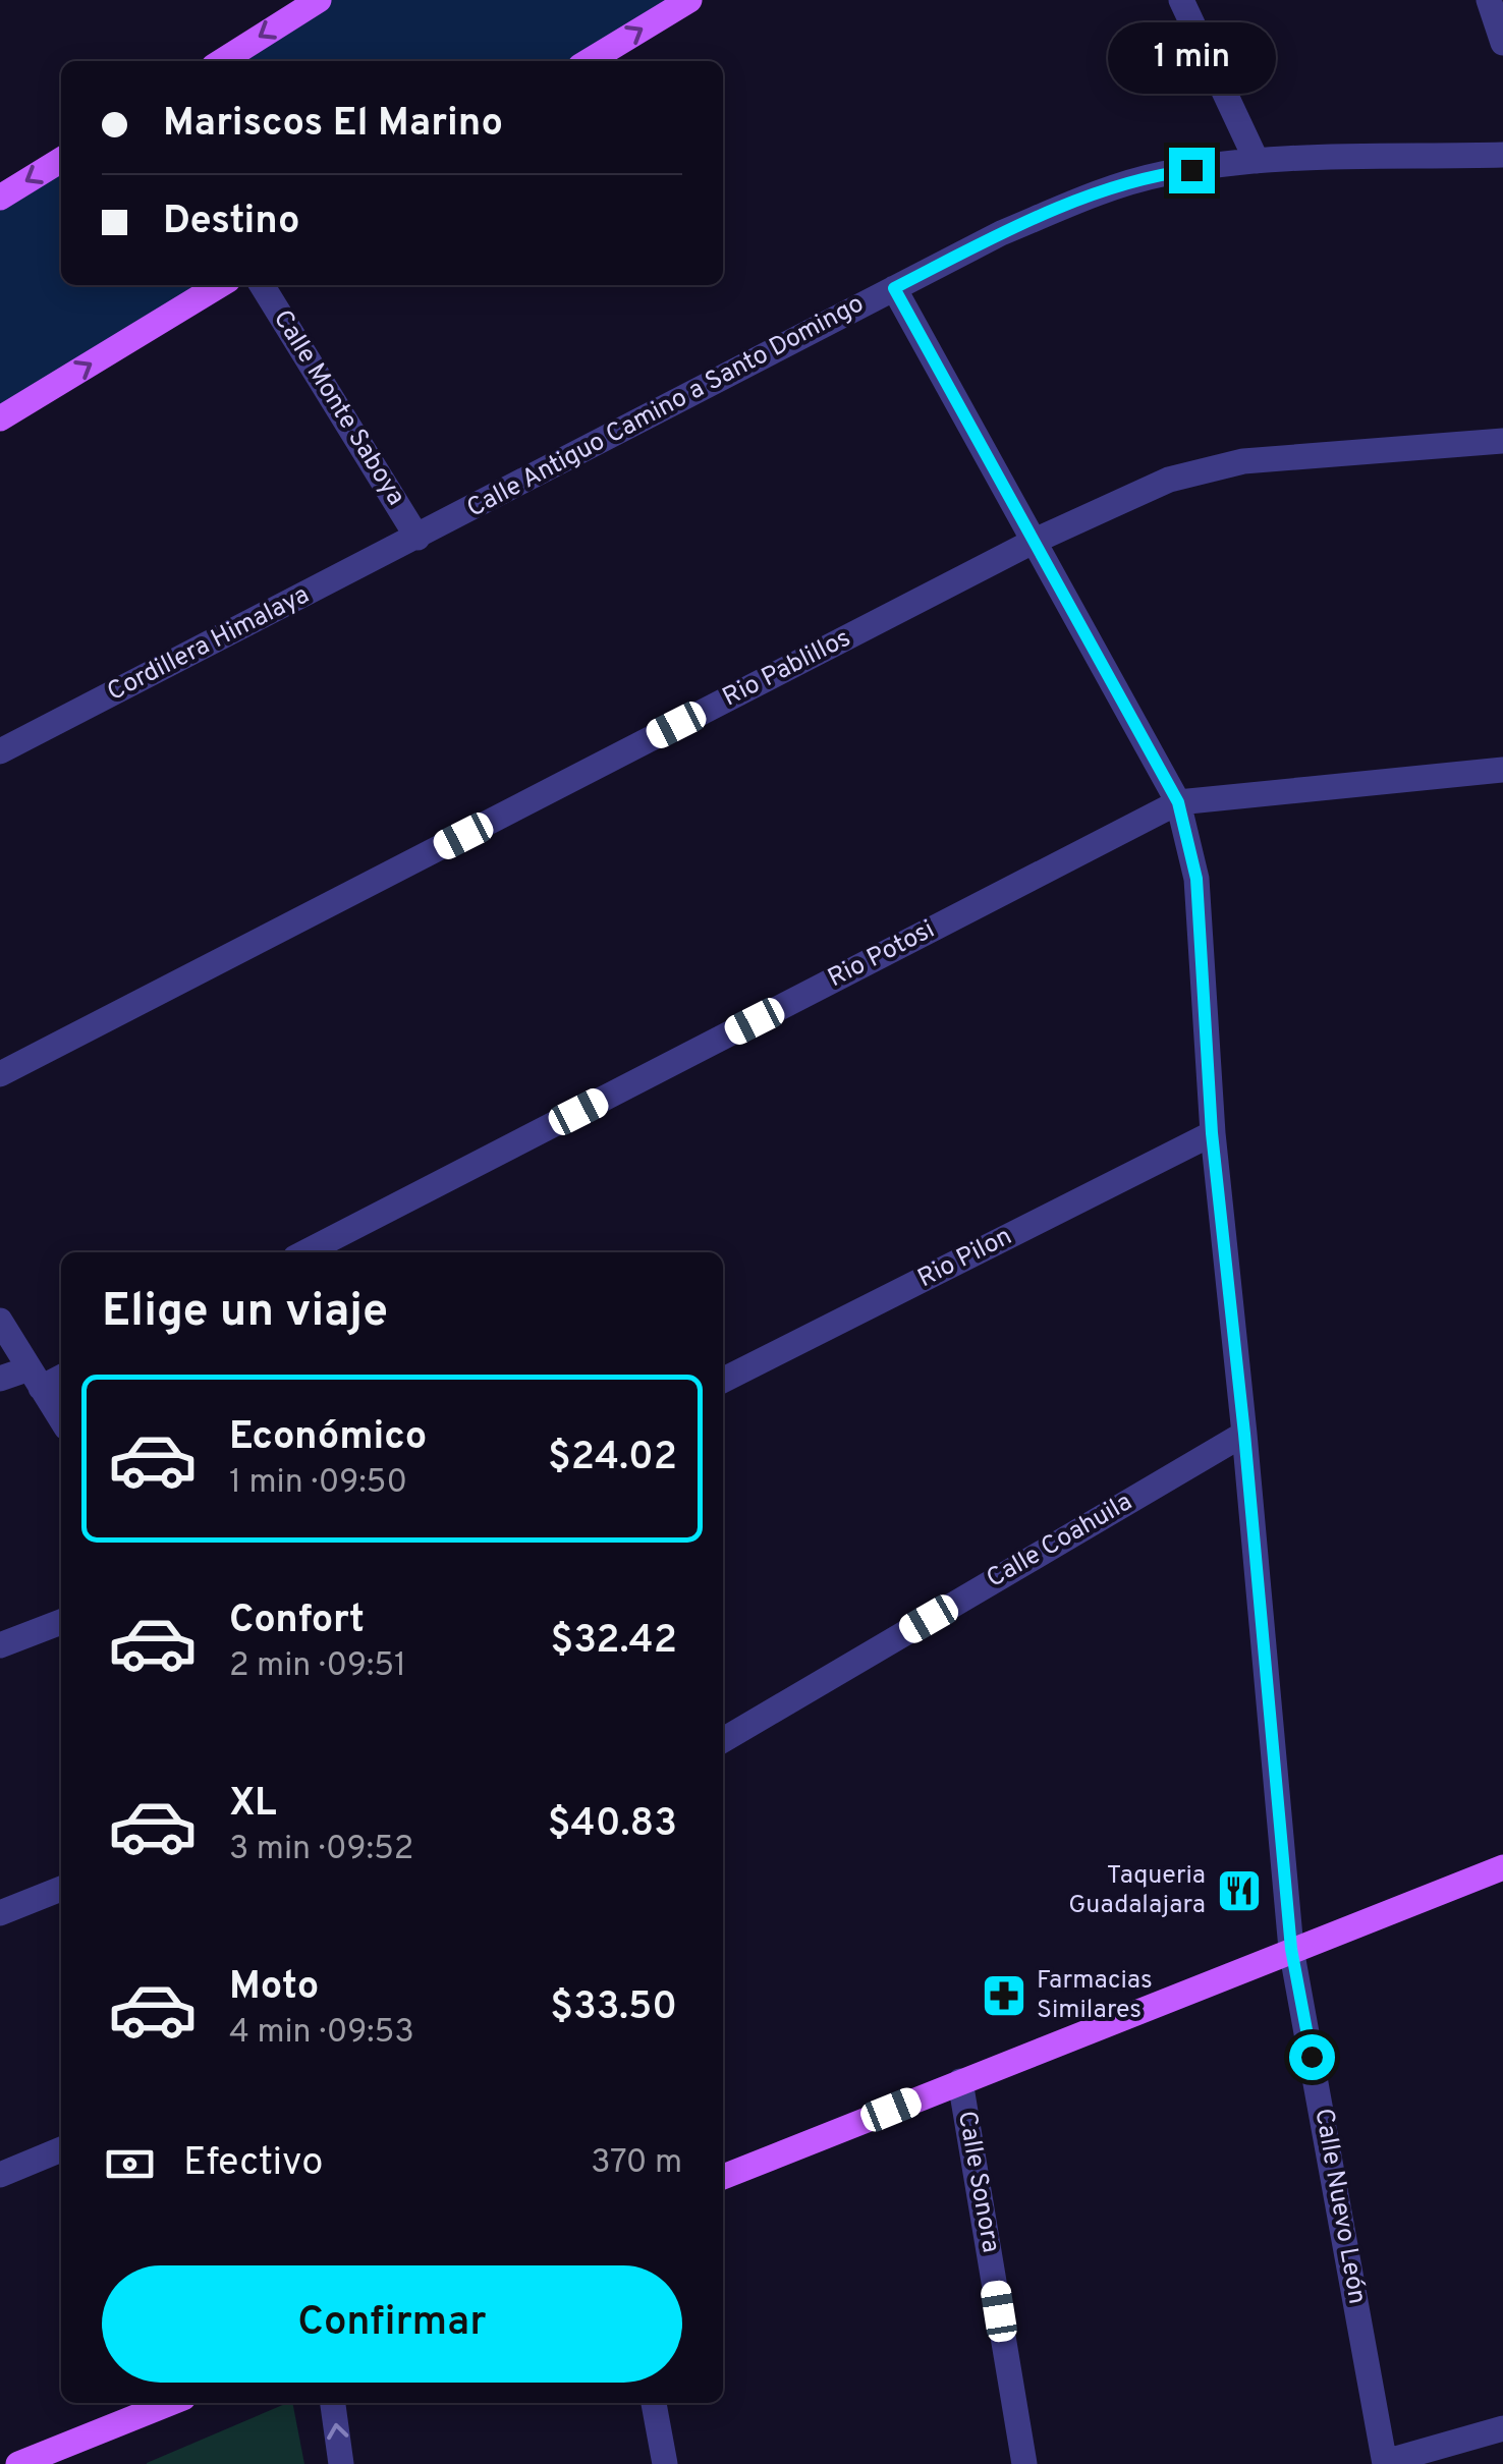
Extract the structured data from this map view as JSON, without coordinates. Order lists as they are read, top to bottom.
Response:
{
  "streets": {
    "street": [
      "Calle Antiguo Camino a Santo Domingo",
      "Calle Monte Saboya",
      "Cordillera Himalaya",
      "Rio Pablillos",
      "Rio Potosi",
      "Rio Pilon",
      "Calle Coahuila",
      "Calle Sonora",
      "Calle Nuevo León"
    ]
  },
  "crossings": [
    ["Calle Antiguo Camino a Santo Domingo", "Calle Monte Saboya"],
    ["Calle Antiguo Camino a Santo Domingo", "Cordillera Himalaya"],
    ["Calle Antiguo Camino a Santo Domingo", "Calle Nuevo León"],
    ["Calle Monte Saboya", "Cordillera Himalaya"],
    ["Rio Pablillos", "Calle Nuevo León"],
    ["Rio Potosi", "Calle Nuevo León"],
    ["Rio Pilon", "Calle Nuevo León"],
    ["Calle Coahuila", "Calle Nuevo León"]
  ],
  "places": {
    "restaurant": ["Taqueria Guadalajara"],
    "pharmacy": ["Farmacias Similares"]
  },
  "page": {
    "bubble": "1 min",
    "banner": ["Mariscos El Marino", "Destino"],
    "heading": "Elige un viaje",
    "list": [
      {
        "name": "Económico",
        "note": "1 min · 09:50",
        "value": "$24.02"
      },
      {
        "name": "Confort",
        "note": "2 min · 09:51",
        "value": "$32.42"
      },
      {
        "name": "XL",
        "note": "3 min · 09:52",
        "value": "$40.83"
      },
      {
        "name": "Moto",
        "note": "4 min · 09:53",
        "value": "$33.50"
      }
    ],
    "pay": ["Efectivo", "370 m"],
    "buttons": "Confirmar"
  }
}
